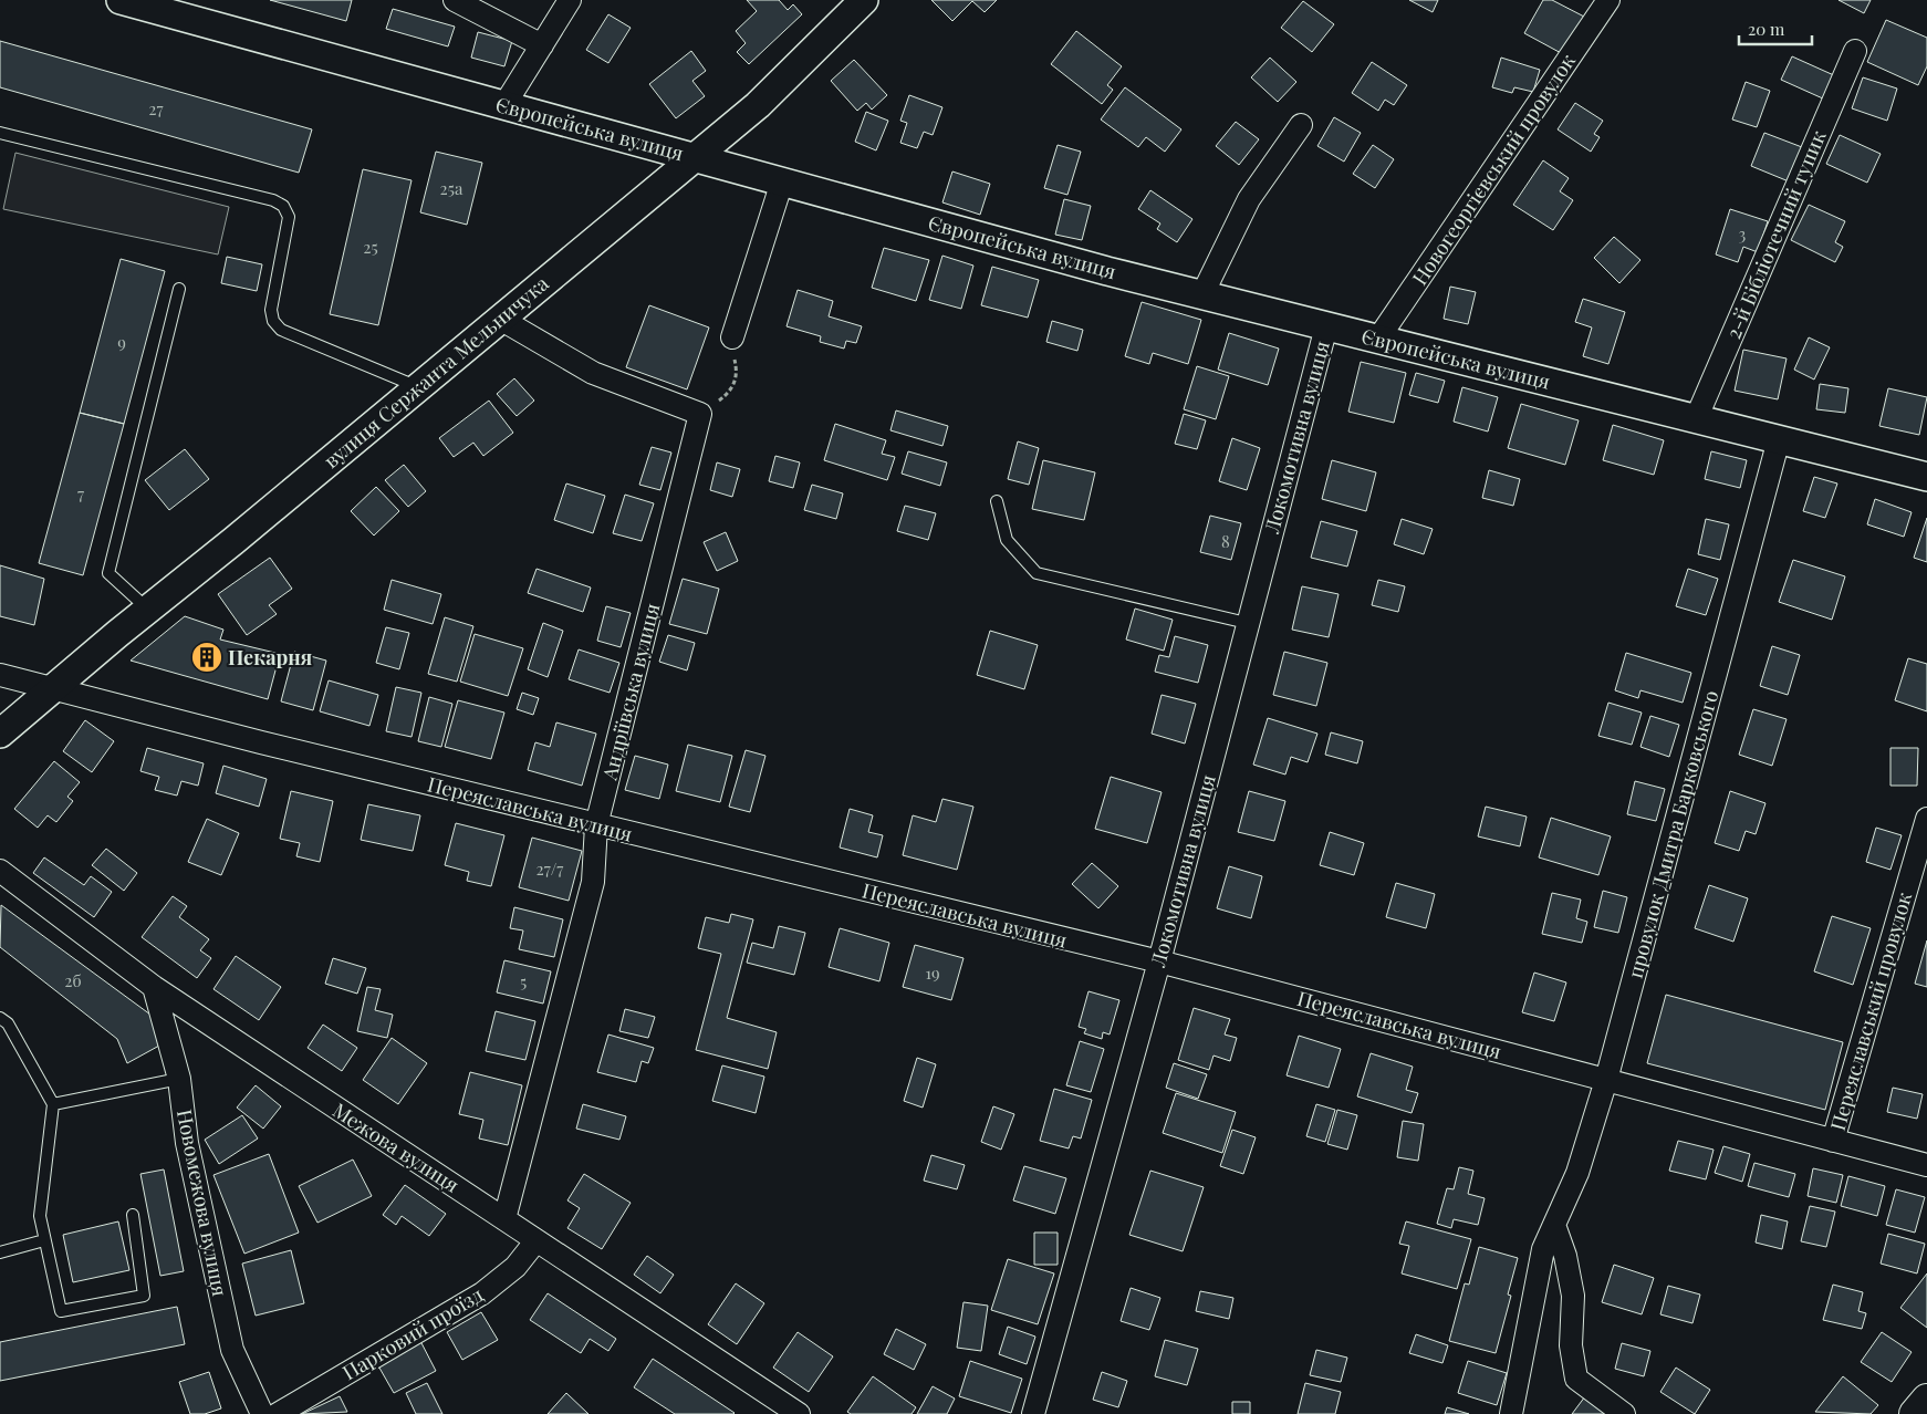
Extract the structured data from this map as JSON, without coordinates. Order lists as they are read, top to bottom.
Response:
{
  "streets": {
    "street": [
      "Європейська вулиця",
      "Новогеоргієвський провулок",
      "2-й Бібліотечний тупик",
      "вулиця Сержанта Мельничука",
      "Локомотивна вулиця",
      "Андріївська вулиця",
      "Переяславська вулиця",
      "провулок Дмитра Барковського",
      "Переяславський провулок",
      "Межова вулиця",
      "Новомежова вулиця",
      "Парковий проїзд"
    ]
  },
  "crossings": [
    ["Європейська вулиця", "Новогеоргієвський провулок"],
    ["Європейська вулиця", "2-й Бібліотечний тупик"],
    ["Європейська вулиця", "вулиця Сержанта Мельничука"],
    ["Європейська вулиця", "Локомотивна вулиця"],
    ["Європейська вулиця", "провулок Дмитра Барковського"],
    ["вулиця Сержанта Мельничука", "Переяславська вулиця"],
    ["Локомотивна вулиця", "Переяславська вулиця"],
    ["Андріївська вулиця", "Переяславська вулиця"],
    ["Андріївська вулиця", "Межова вулиця"],
    ["Переяславська вулиця", "провулок Дмитра Барковського"],
    ["Переяславська вулиця", "Переяславський провулок"],
    ["Межова вулиця", "Новомежова вулиця"],
    ["Межова вулиця", "Парковий проїзд"]
  ],
  "places": {
    "building": ["Пекарня"]
  },
  "house_numbers": [
    "27",
    "25а",
    "3",
    "25",
    "9",
    "7",
    "8",
    "27/7",
    "19",
    "2б",
    "5"
  ],
  "scale_bar": "20 m"
}
